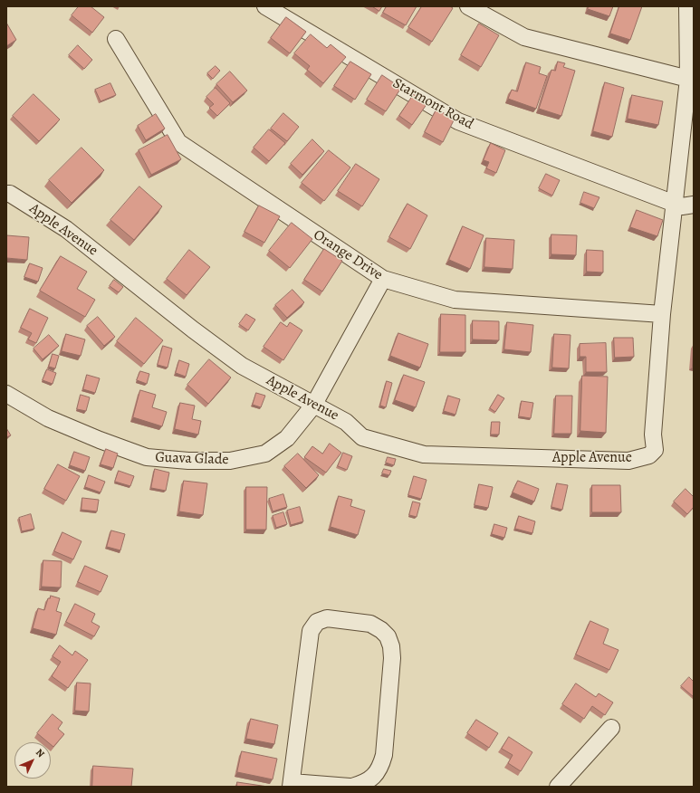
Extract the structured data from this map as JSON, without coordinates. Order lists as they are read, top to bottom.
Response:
{
  "streets": {
    "street": [
      "Starmont Road",
      "Apple Avenue",
      "Orange Drive",
      "Guava Glade"
    ]
  },
  "crossings": [
    ["Apple Avenue", "Orange Drive"],
    ["Apple Avenue", "Guava Glade"],
    ["Orange Drive", "Guava Glade"]
  ],
  "north": "top right"
}
